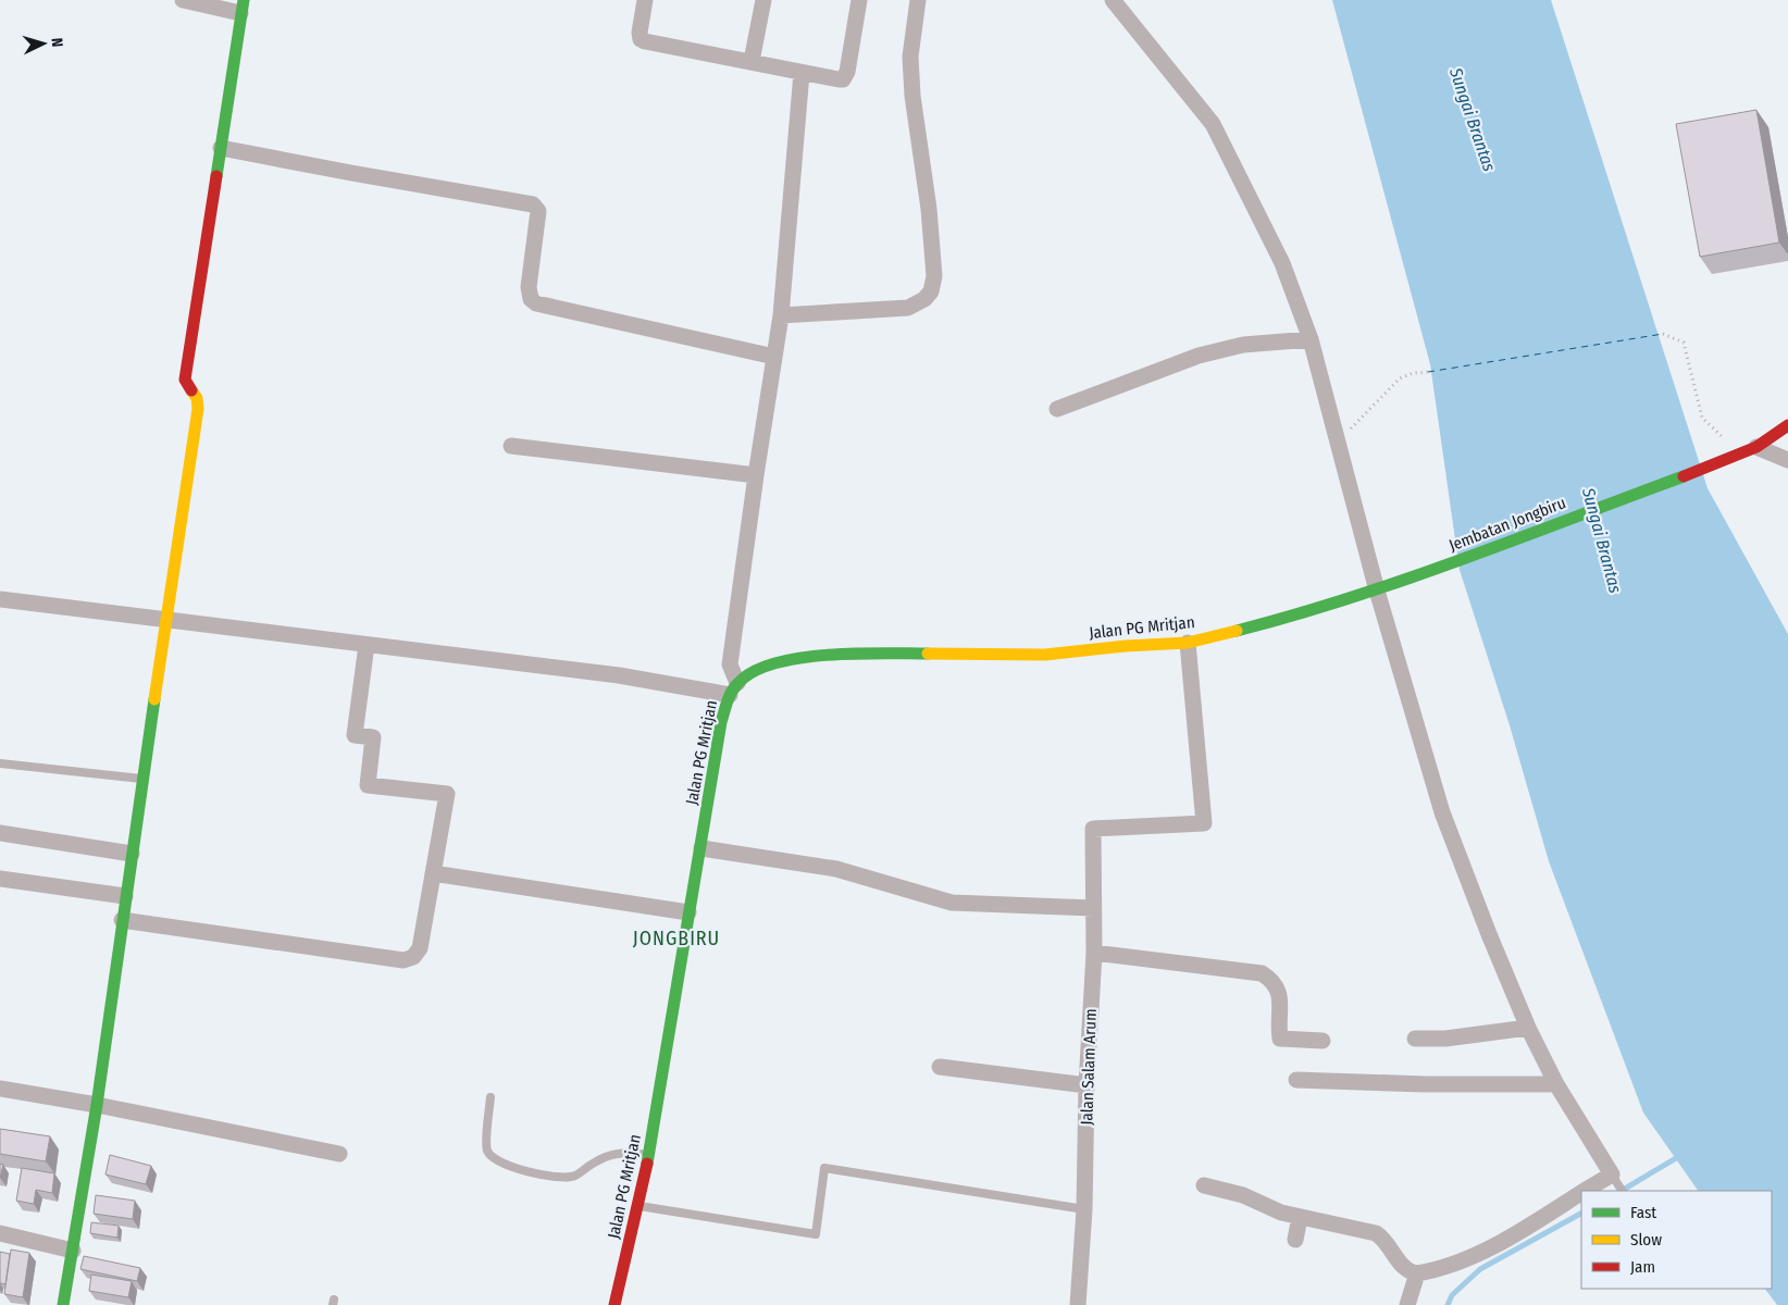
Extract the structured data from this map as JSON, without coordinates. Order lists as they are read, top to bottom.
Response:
{
  "streets": {
    "main road": ["Jembatan Jongbiru", "Jalan PG Mritjan"],
    "street": ["Jalan Salam Arum"]
  },
  "crossings": [
    ["Jembatan Jongbiru", "Jalan PG Mritjan"],
    ["Jalan PG Mritjan", "Jalan Salam Arum"]
  ],
  "districts": ["JONGBIRU"],
  "water": ["Sungai Brantas"],
  "legend": ["Fast", "Slow", "Jam"],
  "north": "right"
}
